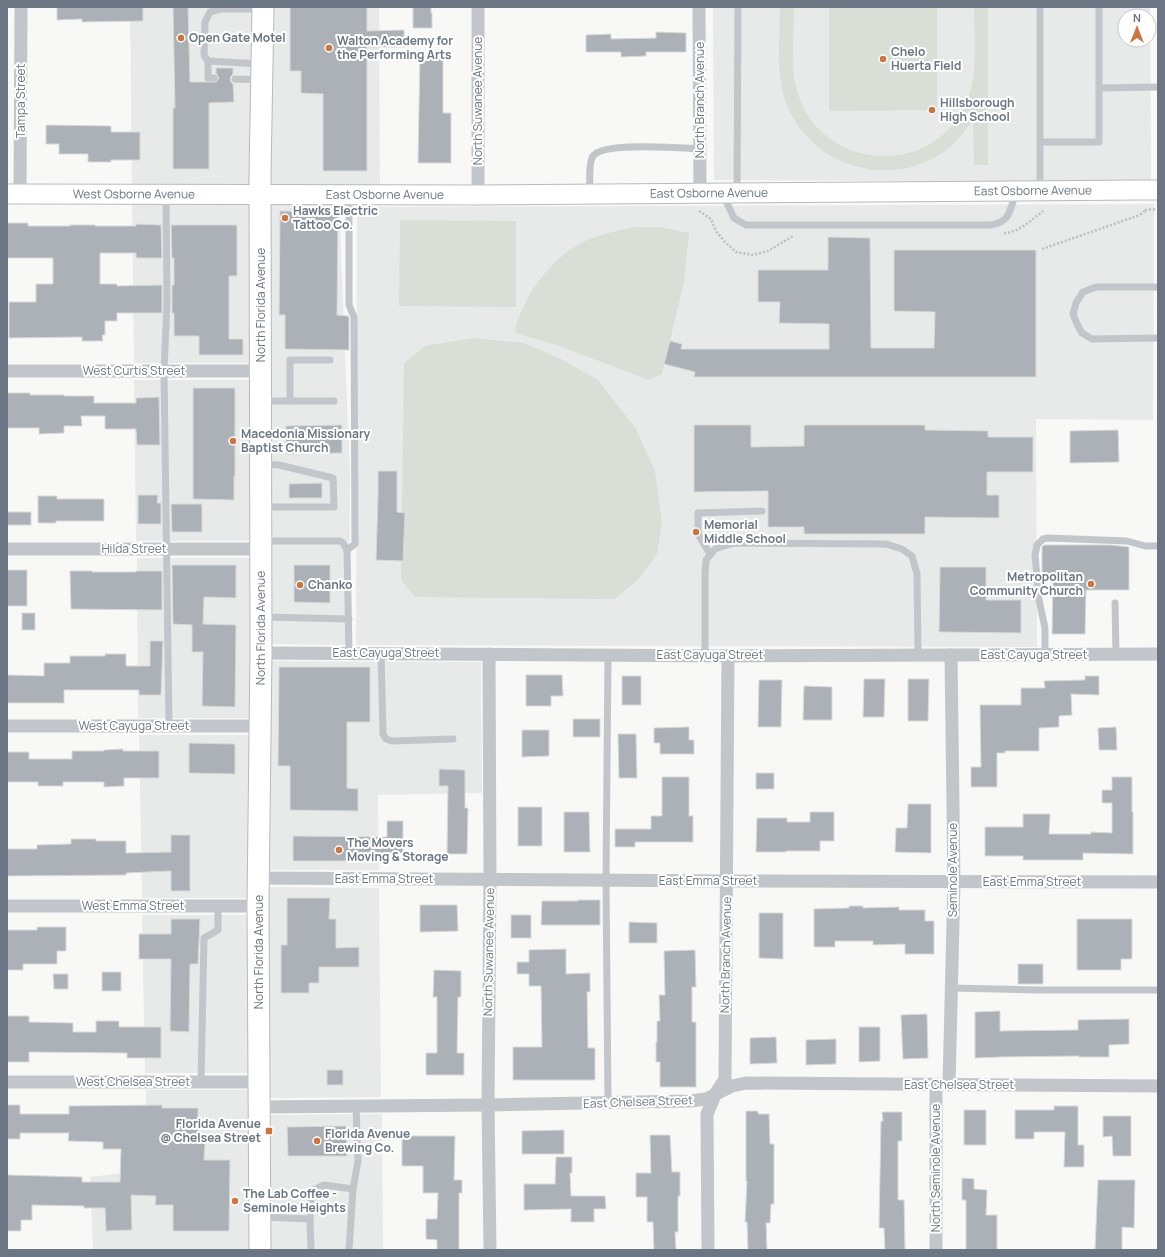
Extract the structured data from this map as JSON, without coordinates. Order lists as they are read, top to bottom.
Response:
{
  "streets": {
    "main road": ["North Florida Avenue"],
    "street": [
      "North Branch Avenue",
      "Tampa Street",
      "North Suwanee Avenue",
      "East Osborne Avenue",
      "West Osborne Avenue",
      "West Curtis Street",
      "Hilda Street",
      "East Cayuga Street",
      "West Cayuga Street",
      "Seminole Avenue",
      "East Emma Street",
      "West Emma Street",
      "West Chelsea Street",
      "East Chelsea Street",
      "North Seminole Avenue"
    ]
  },
  "crossings": [
    ["North Branch Avenue", "East Osborne Avenue"],
    ["North Branch Avenue", "East Cayuga Street"],
    ["North Branch Avenue", "East Emma Street"],
    ["North Branch Avenue", "East Chelsea Street"],
    ["Tampa Street", "West Osborne Avenue"],
    ["North Suwanee Avenue", "East Osborne Avenue"],
    ["North Suwanee Avenue", "East Cayuga Street"],
    ["North Suwanee Avenue", "East Emma Street"],
    ["North Suwanee Avenue", "East Chelsea Street"],
    ["East Osborne Avenue", "West Osborne Avenue"],
    ["East Osborne Avenue", "North Florida Avenue"],
    ["West Osborne Avenue", "North Florida Avenue"],
    ["North Florida Avenue", "West Curtis Street"],
    ["North Florida Avenue", "Hilda Street"],
    ["North Florida Avenue", "East Cayuga Street"],
    ["North Florida Avenue", "West Cayuga Street"],
    ["North Florida Avenue", "East Emma Street"],
    ["North Florida Avenue", "West Emma Street"],
    ["North Florida Avenue", "West Chelsea Street"],
    ["North Florida Avenue", "East Chelsea Street"],
    ["East Cayuga Street", "Seminole Avenue"],
    ["Seminole Avenue", "East Emma Street"],
    ["Seminole Avenue", "East Chelsea Street"],
    ["East Chelsea Street", "North Seminole Avenue"]
  ],
  "places": {
    "other": [
      "Open Gate Motel",
      "Walton Academy for the Performing Arts",
      "Chelo Huerta Field",
      "Hillsborough High School",
      "Hawks Electric Tattoo Co.",
      "Macedonia Missionary Baptist Church",
      "Memorial Middle School",
      "Metropolitan Community Church",
      "Chanko",
      "The Movers Moving & Storage",
      "Florida Avenue Brewing Co.",
      "The Lab Coffee - Seminole Heights"
    ],
    "transit": ["Florida Avenue @ Chelsea Street"]
  },
  "north": "top"
}
